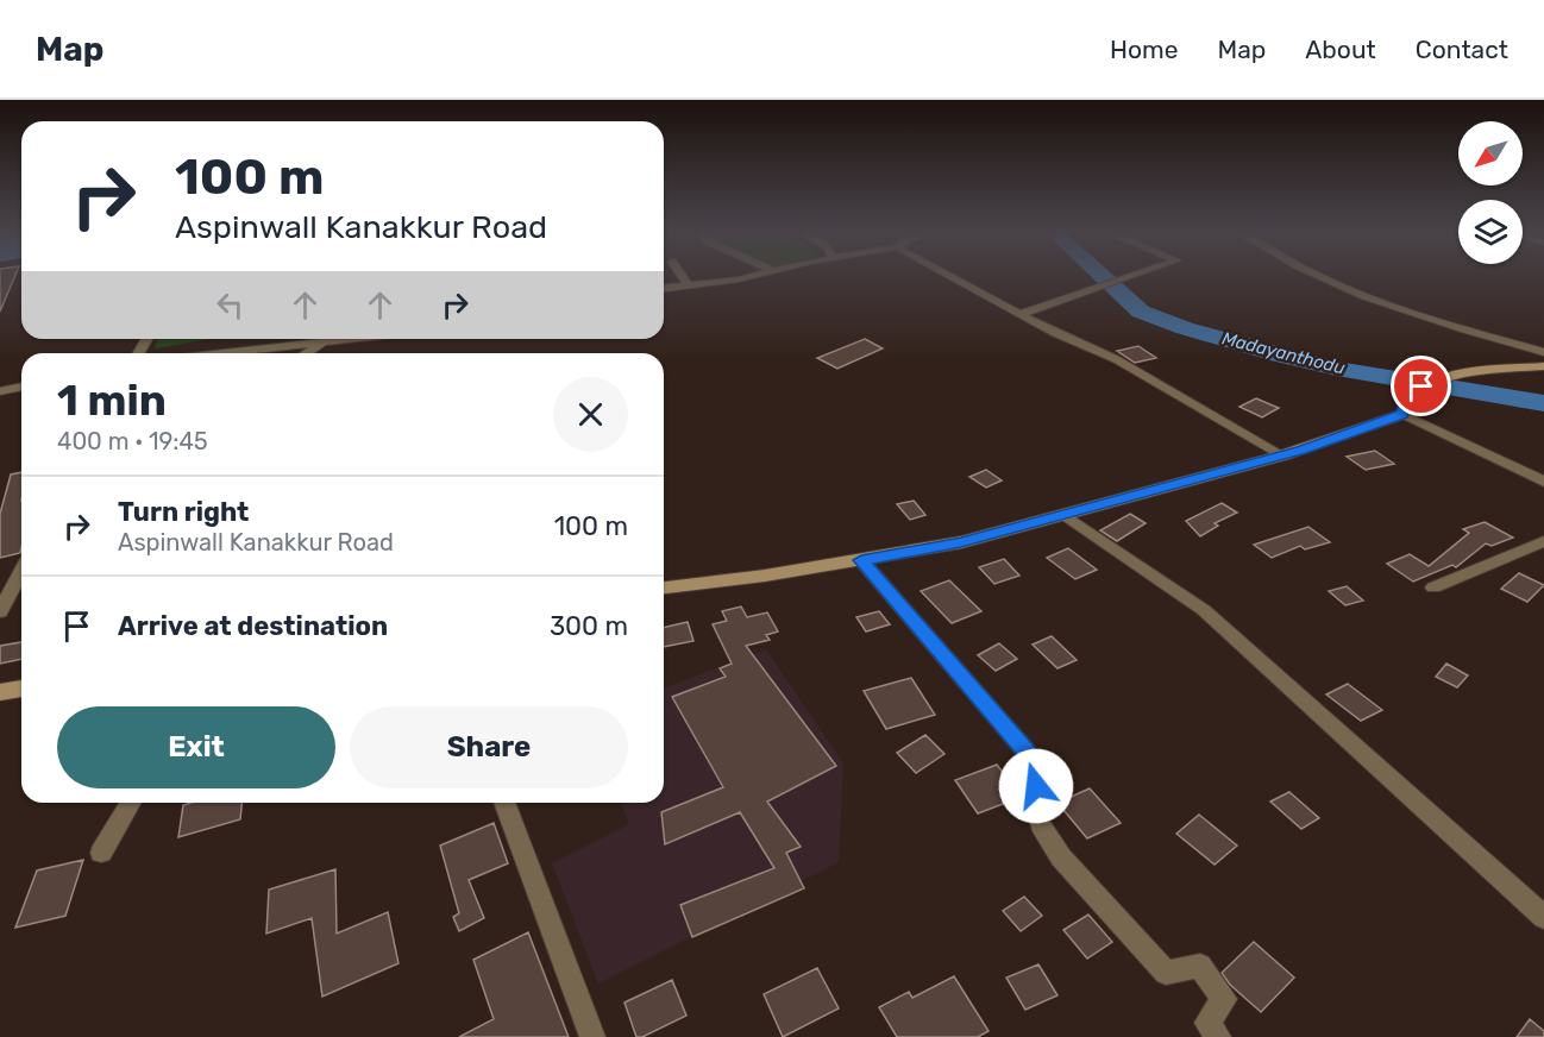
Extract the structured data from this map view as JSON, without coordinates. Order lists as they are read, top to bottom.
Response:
{
  "water": ["Madayanthodu"],
  "north": "bottom left",
  "page": {
    "header": "Map",
    "nav": [
      "Home",
      "Map",
      "About",
      "Contact"
    ],
    "turn": ["100 m", "Aspinwall Kanakkur Road"],
    "heading": ["1 min", "400 m · 19:45"],
    "list": [
      {
        "name": "Turn right",
        "note": "Aspinwall Kanakkur Road",
        "value": "100 m"
      },
      {
        "name": "Arrive at destination",
        "value": "300 m"
      }
    ],
    "buttons": ["Exit", "Share"]
  }
}
